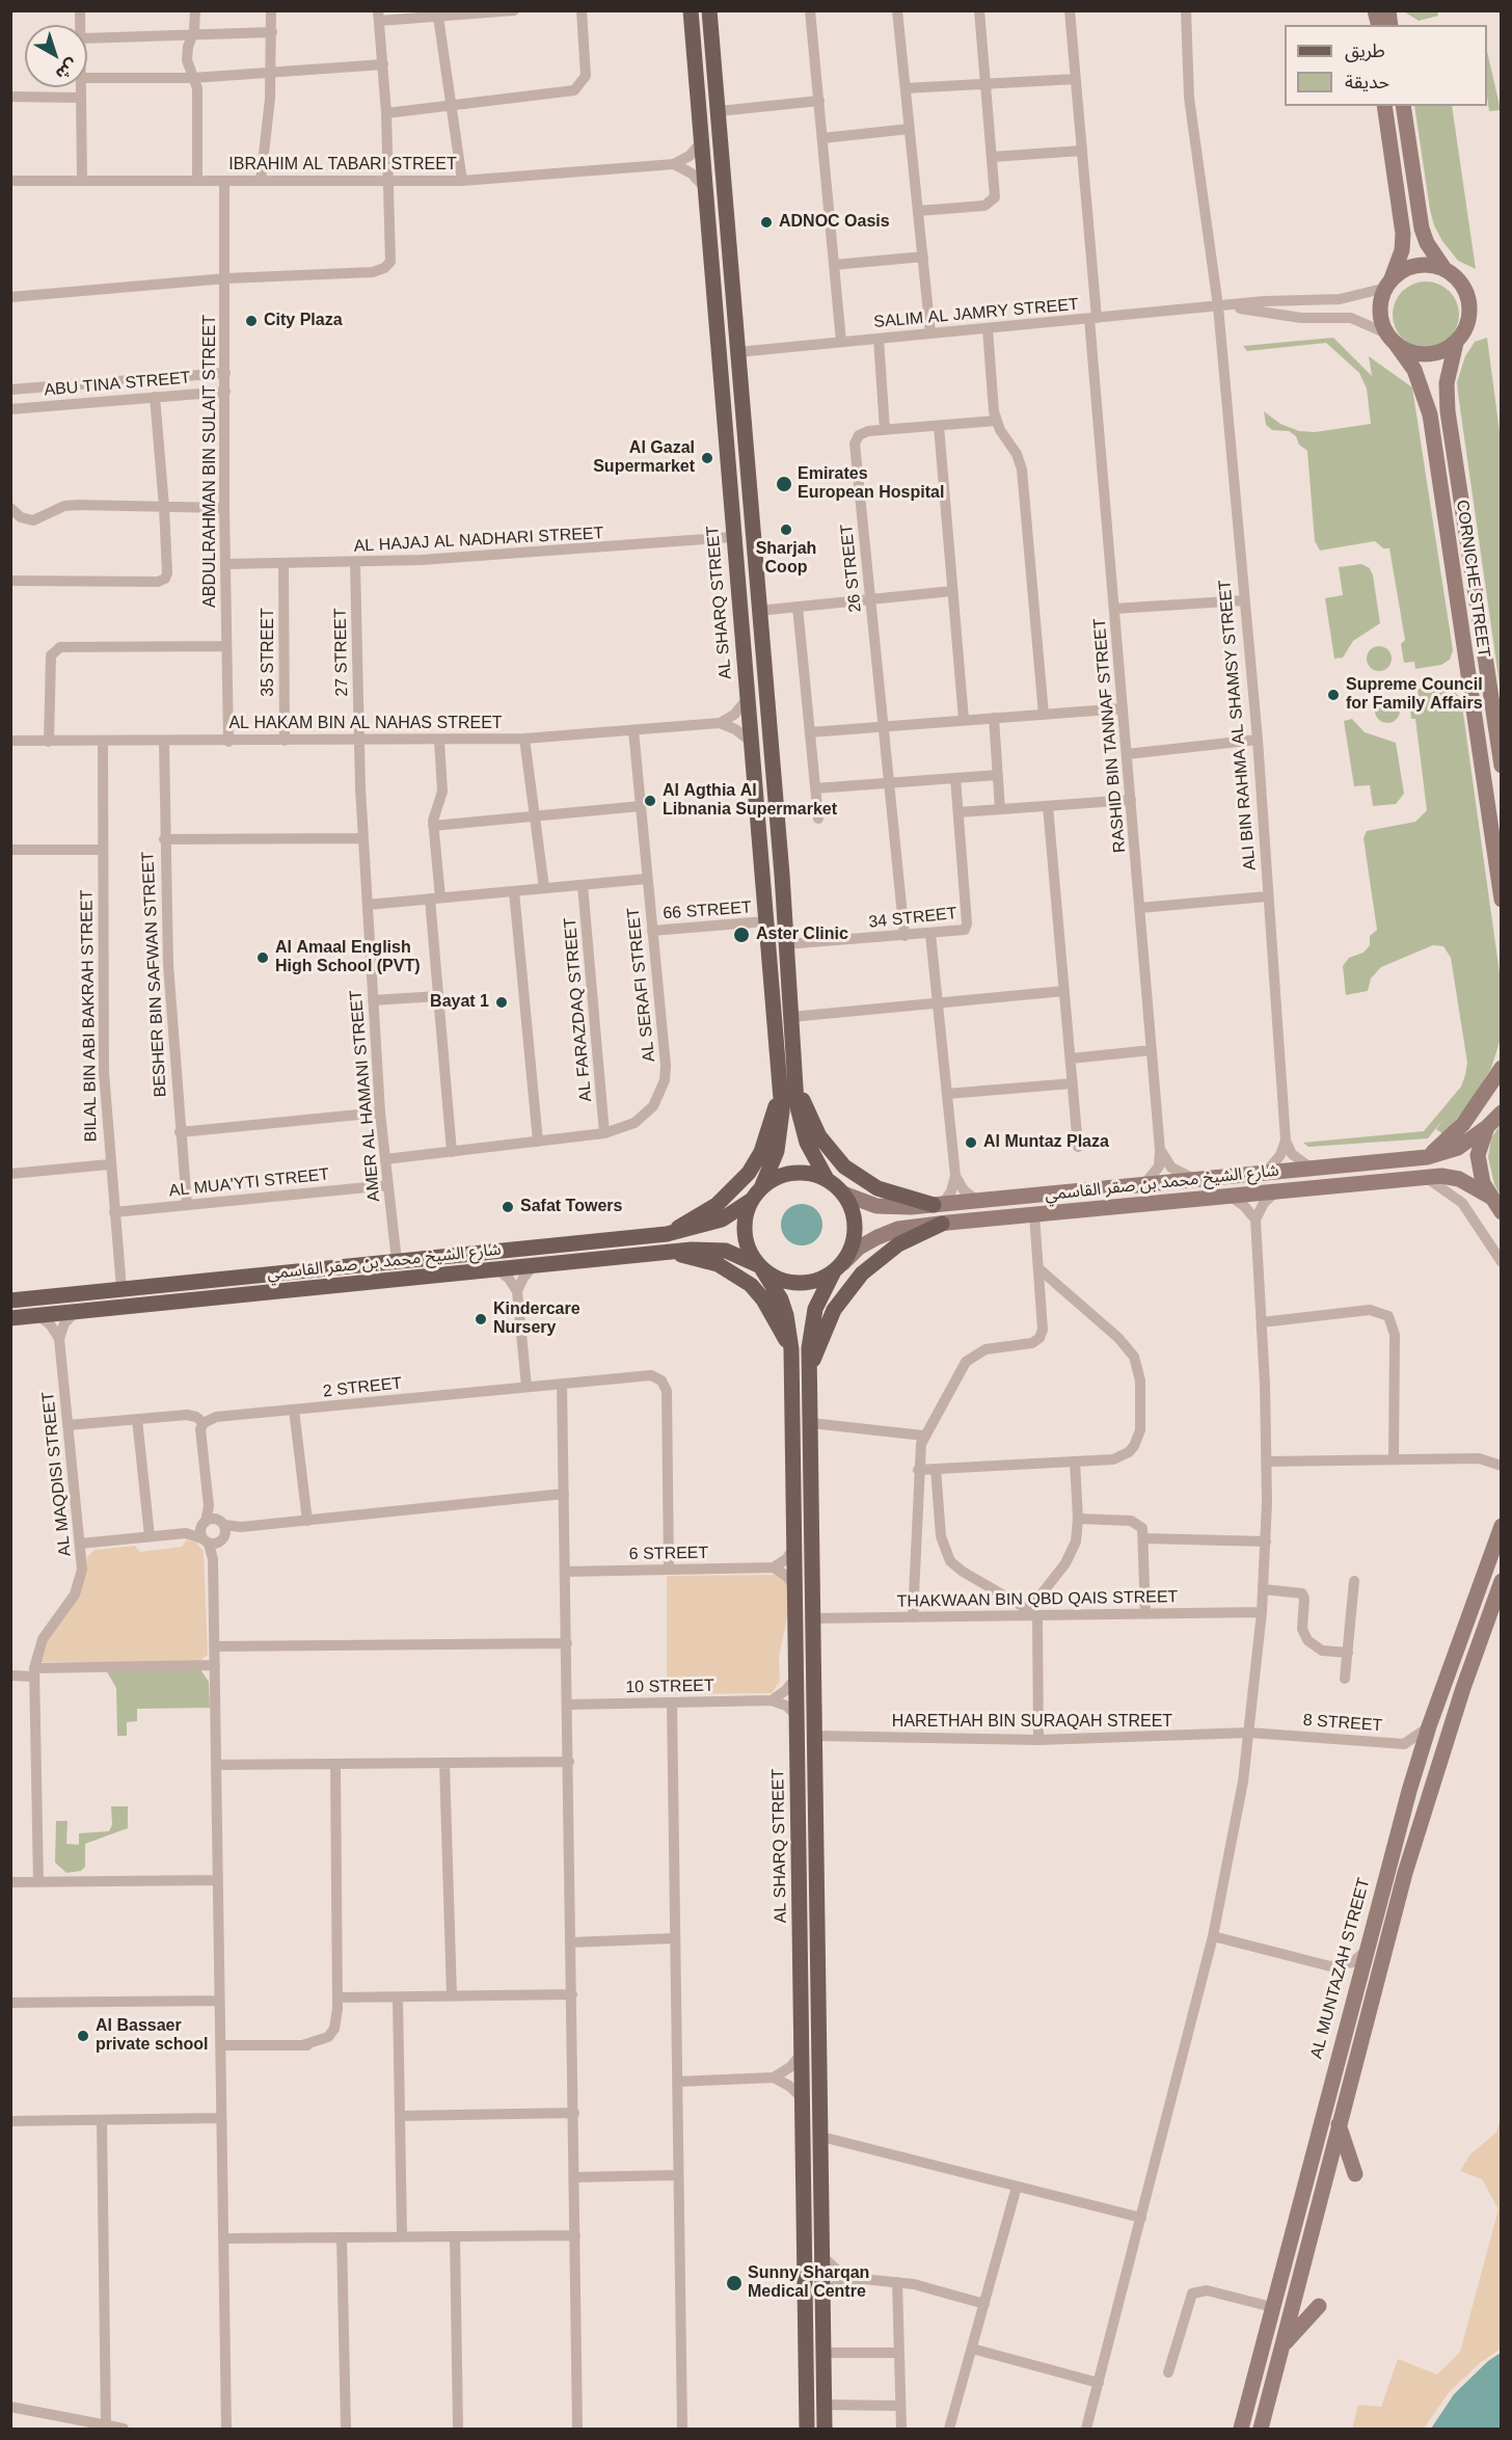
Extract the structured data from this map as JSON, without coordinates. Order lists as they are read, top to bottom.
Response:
{
  "streets": {
    "main road": [
      "CORNICHE STREET",
      "AL SHARQ STREET",
      "شارع الشيخ محمد بن صقر القاسمي",
      "AL MUNTAZAH STREET"
    ],
    "street": [
      "IBRAHIM AL TABARI STREET",
      "SALIM AL JAMRY STREET",
      "ABU TINA STREET",
      "ABDULRAHMAN BIN SULAIT STREET",
      "AL HAJAJ AL NADHARI STREET",
      "26 STREET",
      "35 STREET",
      "27 STREET",
      "AL HAKAM BIN AL NAHAS STREET",
      "ALI BIN RAHMA AL SHAMSY STREET",
      "RASHID BIN TANNAF STREET",
      "66 STREET",
      "34 STREET",
      "BESHER BIN SAFWAN STREET",
      "AL SERAFI STREET",
      "AL FARAZDAQ STREET",
      "BILAL BIN ABI BAKRAH STREET",
      "AMER AL HAMANI STREET",
      "AL MUA'YTI STREET",
      "2 STREET",
      "AL MAQDISI STREET",
      "6 STREET",
      "THAKWAAN BIN QBD QAIS STREET",
      "10 STREET",
      "HARETHAH BIN SURAQAH STREET",
      "8 STREET"
    ]
  },
  "crossings": [
    ["IBRAHIM AL TABARI STREET", "ABDULRAHMAN BIN SULAIT STREET"],
    ["SALIM AL JAMRY STREET", "CORNICHE STREET"],
    ["SALIM AL JAMRY STREET", "ALI BIN RAHMA AL SHAMSY STREET"],
    ["SALIM AL JAMRY STREET", "RASHID BIN TANNAF STREET"],
    ["ABU TINA STREET", "ABDULRAHMAN BIN SULAIT STREET"],
    ["ABDULRAHMAN BIN SULAIT STREET", "AL HAJAJ AL NADHARI STREET"],
    ["ABDULRAHMAN BIN SULAIT STREET", "AL HAKAM BIN AL NAHAS STREET"],
    ["AL HAJAJ AL NADHARI STREET", "AL SHARQ STREET"],
    ["AL HAJAJ AL NADHARI STREET", "35 STREET"],
    ["AL HAJAJ AL NADHARI STREET", "27 STREET"],
    ["26 STREET", "34 STREET"],
    ["AL SHARQ STREET", "66 STREET"],
    ["AL SHARQ STREET", "شارع الشيخ محمد بن صقر القاسمي"],
    ["35 STREET", "AL HAKAM BIN AL NAHAS STREET"],
    ["27 STREET", "AL HAKAM BIN AL NAHAS STREET"],
    ["27 STREET", "AMER AL HAMANI STREET"],
    ["AL HAKAM BIN AL NAHAS STREET", "BESHER BIN SAFWAN STREET"],
    ["AL HAKAM BIN AL NAHAS STREET", "AL SERAFI STREET"],
    ["AL HAKAM BIN AL NAHAS STREET", "BILAL BIN ABI BAKRAH STREET"],
    ["AL HAKAM BIN AL NAHAS STREET", "AMER AL HAMANI STREET"],
    ["RASHID BIN TANNAF STREET", "شارع الشيخ محمد بن صقر القاسمي"],
    ["66 STREET", "AL SERAFI STREET"],
    ["BESHER BIN SAFWAN STREET", "AL MUA'YTI STREET"],
    ["AL SERAFI STREET", "AL FARAZDAQ STREET"],
    ["AL SERAFI STREET", "AMER AL HAMANI STREET"],
    ["BILAL BIN ABI BAKRAH STREET", "AL MUA'YTI STREET"],
    ["BILAL BIN ABI BAKRAH STREET", "شارع الشيخ محمد بن صقر القاسمي"],
    ["AMER AL HAMANI STREET", "AL MUA'YTI STREET"],
    ["AMER AL HAMANI STREET", "شارع الشيخ محمد بن صقر القاسمي"],
    ["2 STREET", "AL MAQDISI STREET"],
    ["2 STREET", "6 STREET"],
    ["HARETHAH BIN SURAQAH STREET", "8 STREET"],
    ["8 STREET", "AL MUNTAZAH STREET"]
  ],
  "places": [
    "ADNOC Oasis",
    "City Plaza",
    "Al Gazal Supermarket",
    "Emirates European Hospital",
    "Sharjah Coop",
    "Supreme Council for Family Affairs",
    "Al Agthia Al Libnania Supermarket",
    "Aster Clinic",
    "Al Amaal English High School (PVT)",
    "Bayat 1",
    "Al Muntaz Plaza",
    "Safat Towers",
    "Kindercare Nursery",
    "Al Bassaer private school",
    "Sunny Sharqan Medical Centre"
  ],
  "legend": ["طريق", "حديقة"],
  "north": "bottom right"
}
